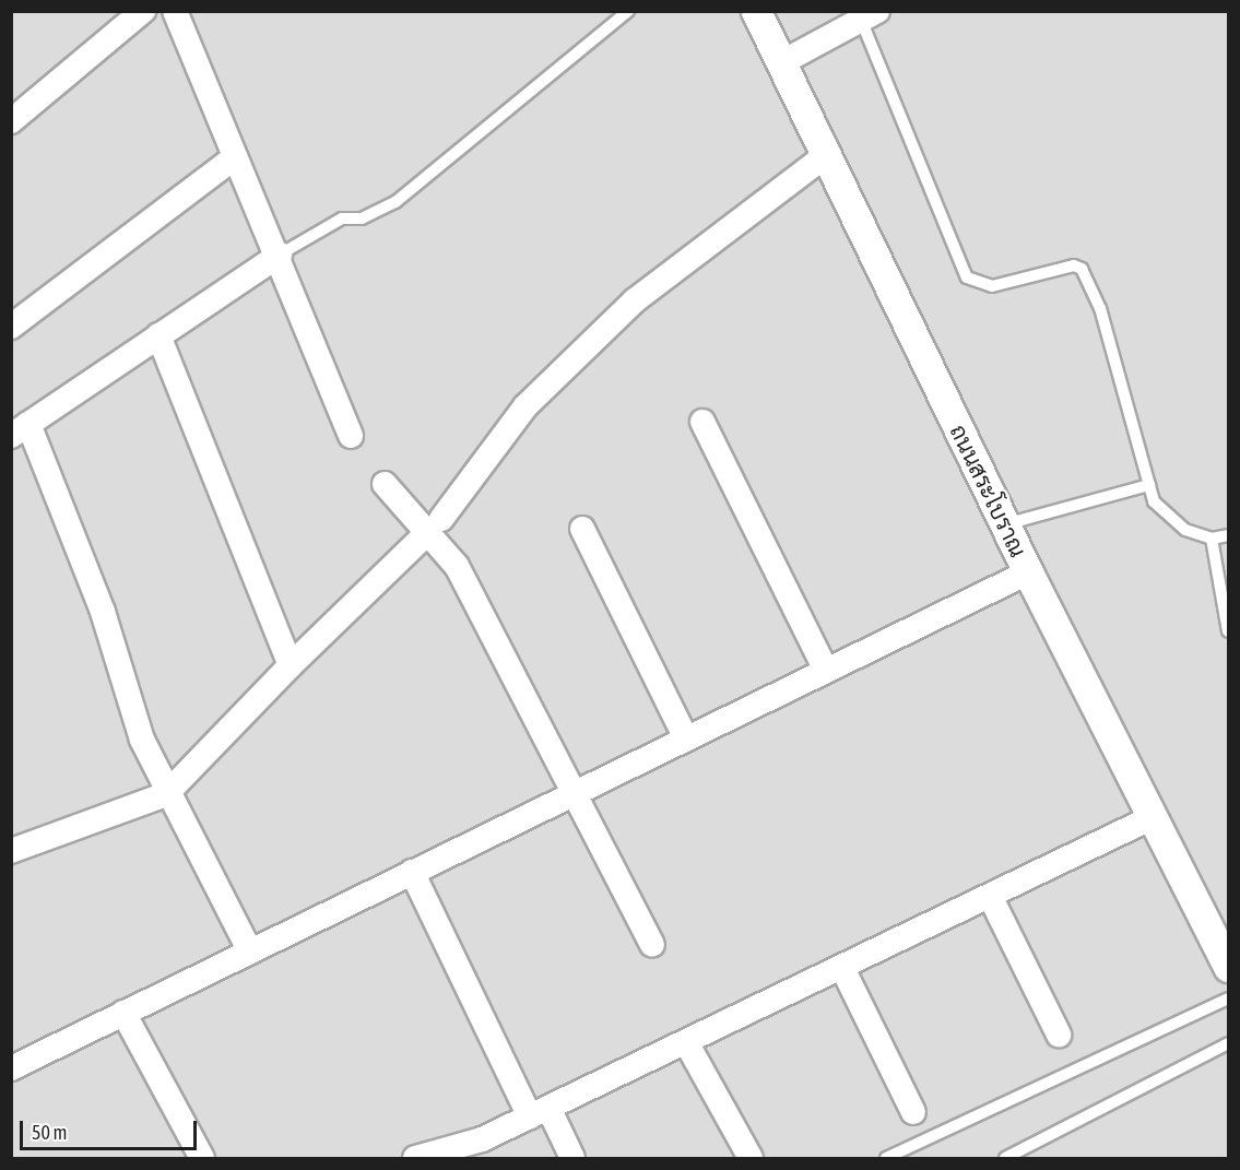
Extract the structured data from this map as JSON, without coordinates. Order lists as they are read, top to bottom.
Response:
{
  "streets": {
    "street": ["ถนนสระโบราณ"]
  },
  "scale_bar": "50 m"
}
